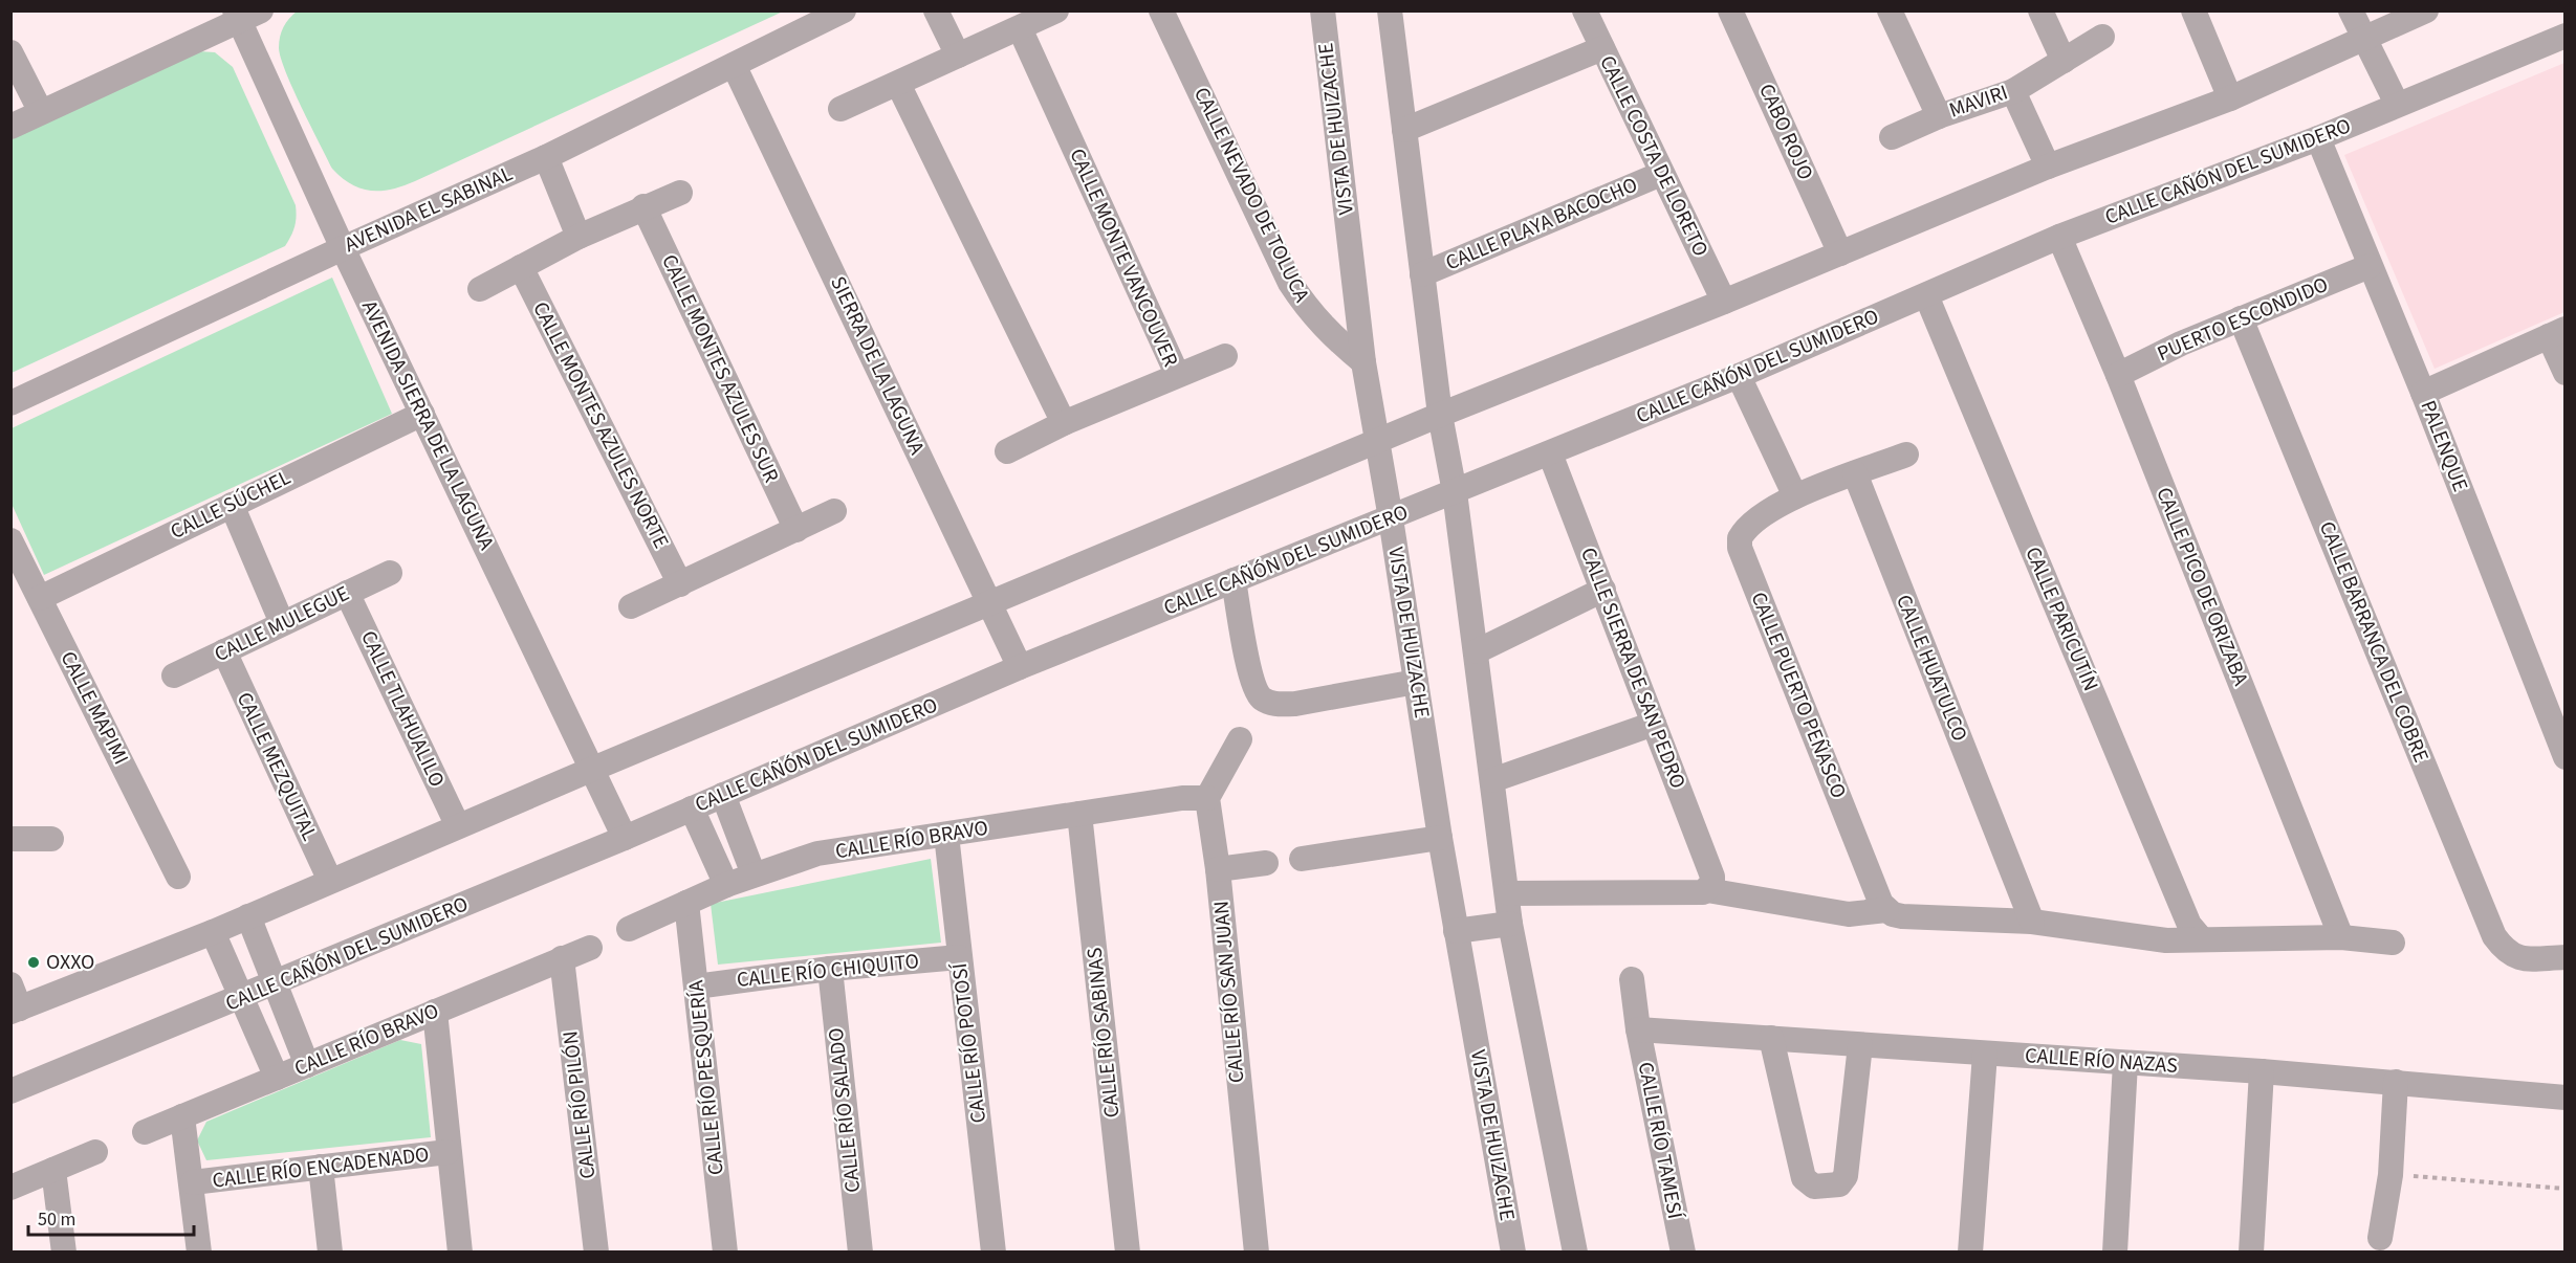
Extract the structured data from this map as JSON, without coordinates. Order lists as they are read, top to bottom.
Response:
{
  "streets": {
    "street": [
      "MAVIRI",
      "VISTA DE HUIZACHE",
      "CABO ROJO",
      "CALLE COSTA DE LORETO",
      "CALLE CAÑÓN DEL SUMIDERO",
      "CALLE NEVADO DE TOLUCA",
      "AVENIDA EL SABINAL",
      "CALLE PLAYA BACOCHO",
      "CALLE MONTE VANCOUVER",
      "PUERTO ESCONDIDO",
      "SIERRA DE LA LAGUNA",
      "CALLE MONTES AZULES SUR",
      "AVENIDA SIERRA DE LA LAGUNA",
      "CALLE MONTES AZULES NORTE",
      "PALENQUE",
      "CALLE SÚCHEL",
      "CALLE PICO DE ORIZABA",
      "CALLE PARICUTÍN",
      "CALLE MULEGUE",
      "CALLE BARRANCA DEL COBRE",
      "CALLE SIERRA DE SAN PEDRO",
      "CALLE HUATULCO",
      "CALLE PUERTO PEÑASCO",
      "CALLE MAPIMI",
      "CALLE TLAHUALILO",
      "CALLE MEZQUITAL",
      "CALLE RÍO BRAVO",
      "CALLE RÍO CHIQUITO",
      "CALLE RÍO SAN JUAN",
      "CALLE RÍO SABINAS",
      "CALLE RÍO POTOSÍ",
      "CALLE RÍO NAZAS",
      "CALLE RÍO PESQUERÍA",
      "CALLE RÍO PILÓN",
      "CALLE RÍO SALADO",
      "CALLE RÍO TAMESÍ",
      "CALLE RÍO ENCADENADO"
    ]
  },
  "crossings": [
    ["VISTA DE HUIZACHE", "CALLE CAÑÓN DEL SUMIDERO"],
    ["VISTA DE HUIZACHE", "CALLE NEVADO DE TOLUCA"],
    ["CALLE COSTA DE LORETO", "CALLE PLAYA BACOCHO"],
    ["CALLE CAÑÓN DEL SUMIDERO", "SIERRA DE LA LAGUNA"],
    ["CALLE CAÑÓN DEL SUMIDERO", "AVENIDA SIERRA DE LA LAGUNA"],
    ["CALLE CAÑÓN DEL SUMIDERO", "PALENQUE"],
    ["CALLE CAÑÓN DEL SUMIDERO", "CALLE PICO DE ORIZABA"],
    ["CALLE CAÑÓN DEL SUMIDERO", "CALLE PARICUTÍN"],
    ["CALLE CAÑÓN DEL SUMIDERO", "CALLE SIERRA DE SAN PEDRO"],
    ["AVENIDA EL SABINAL", "SIERRA DE LA LAGUNA"],
    ["AVENIDA EL SABINAL", "AVENIDA SIERRA DE LA LAGUNA"],
    ["PUERTO ESCONDIDO", "PALENQUE"],
    ["PUERTO ESCONDIDO", "CALLE PICO DE ORIZABA"],
    ["PUERTO ESCONDIDO", "CALLE BARRANCA DEL COBRE"],
    ["AVENIDA SIERRA DE LA LAGUNA", "CALLE SÚCHEL"],
    ["CALLE SÚCHEL", "CALLE MAPIMI"],
    ["CALLE MULEGUE", "CALLE TLAHUALILO"],
    ["CALLE MULEGUE", "CALLE MEZQUITAL"],
    ["CALLE RÍO BRAVO", "CALLE RÍO SAN JUAN"],
    ["CALLE RÍO BRAVO", "CALLE RÍO SABINAS"],
    ["CALLE RÍO BRAVO", "CALLE RÍO POTOSÍ"],
    ["CALLE RÍO BRAVO", "CALLE RÍO PESQUERÍA"],
    ["CALLE RÍO BRAVO", "CALLE RÍO PILÓN"],
    ["CALLE RÍO CHIQUITO", "CALLE RÍO POTOSÍ"],
    ["CALLE RÍO CHIQUITO", "CALLE RÍO PESQUERÍA"],
    ["CALLE RÍO CHIQUITO", "CALLE RÍO SALADO"],
    ["CALLE RÍO NAZAS", "CALLE RÍO TAMESÍ"]
  ],
  "places": ["OXXO"],
  "scale_bar": "50 m"
}
